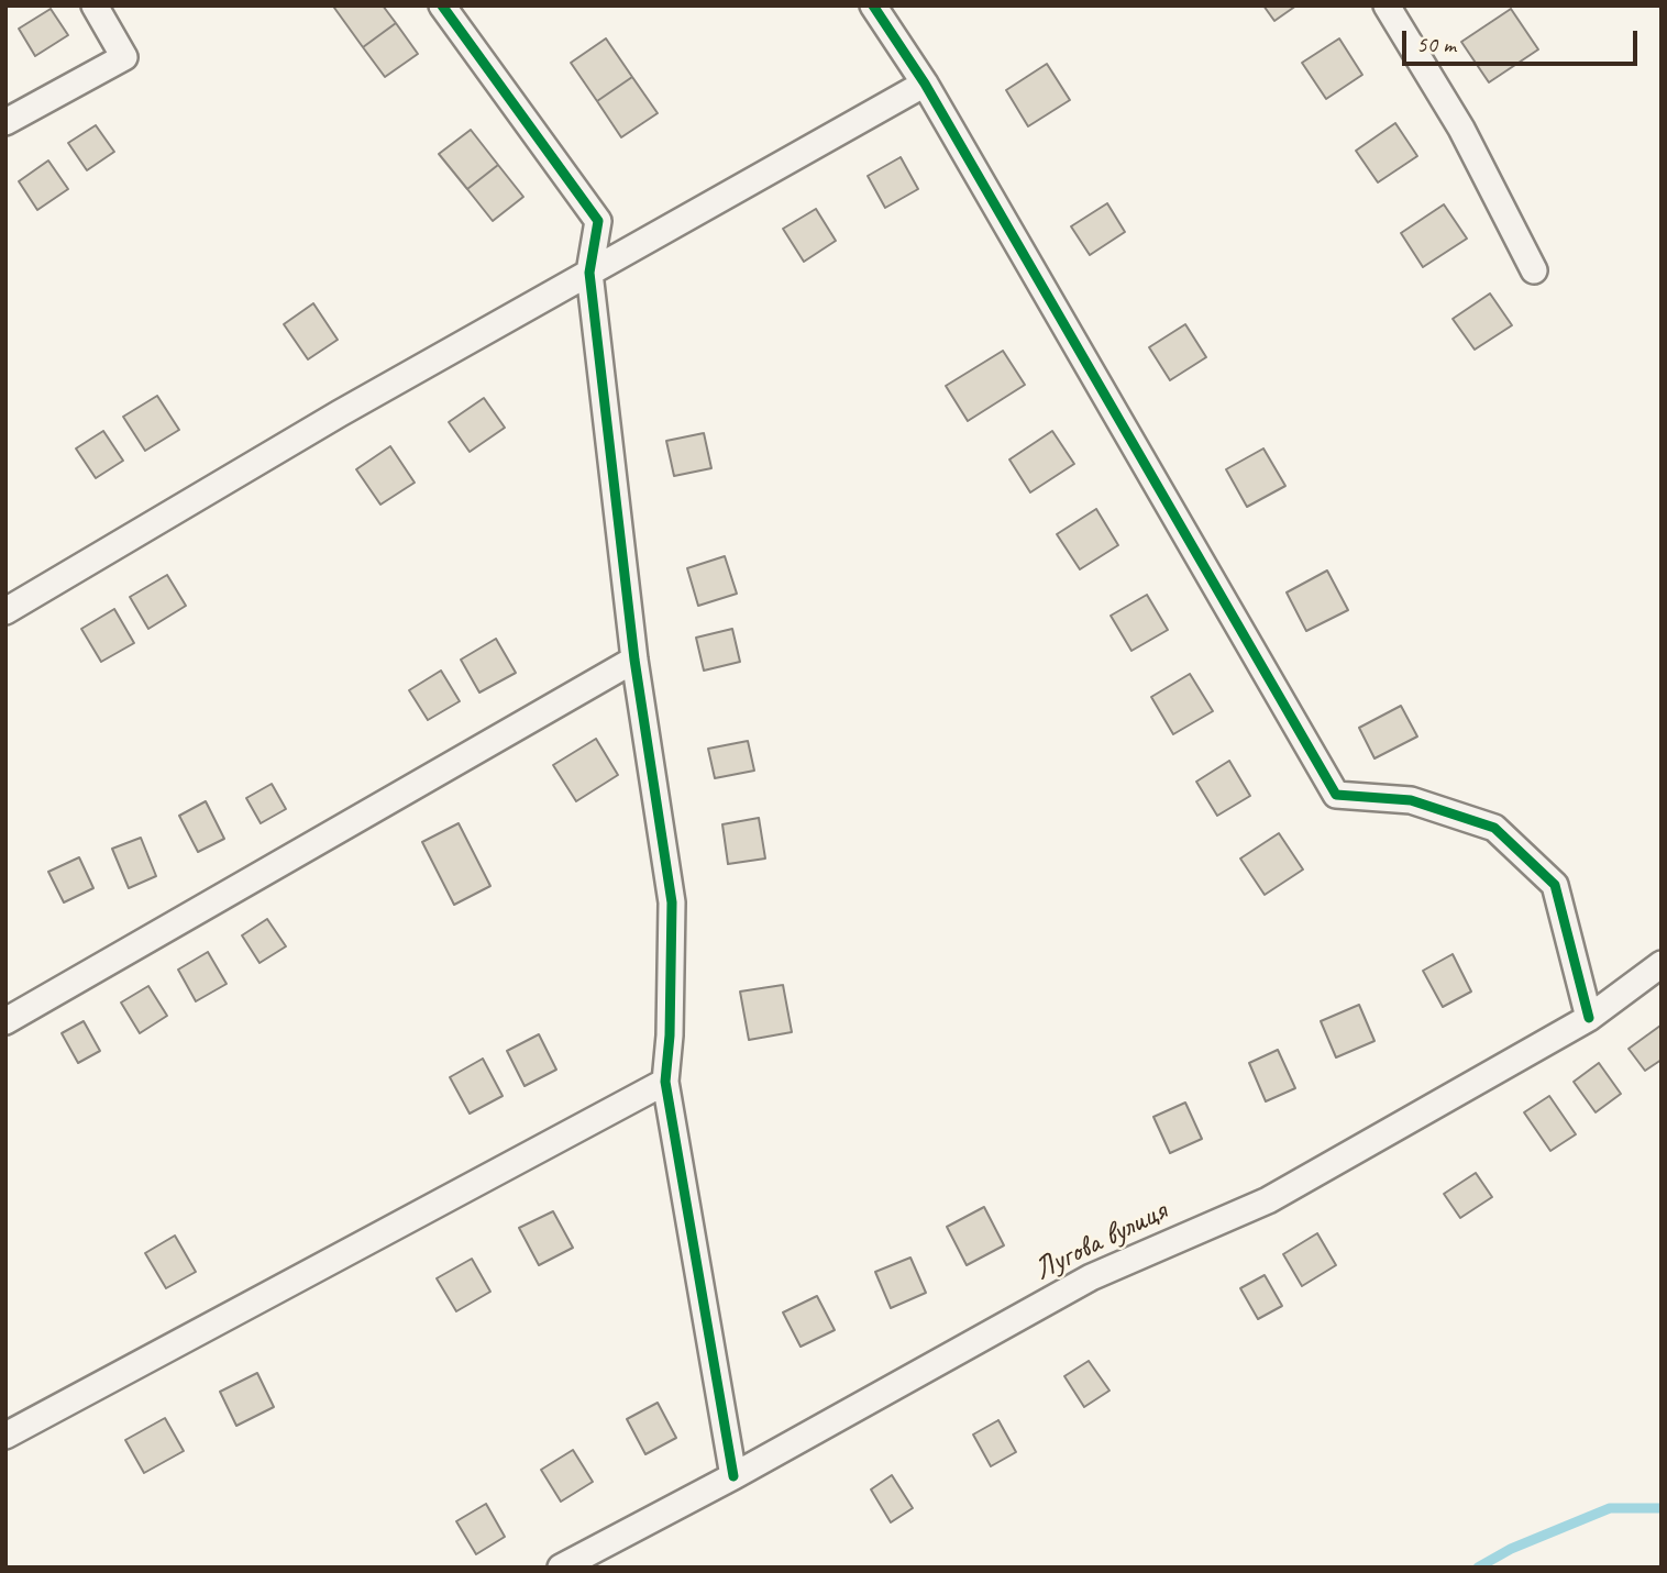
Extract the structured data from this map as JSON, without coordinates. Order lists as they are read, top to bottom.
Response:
{
  "streets": {
    "street": ["Лугова вулиця"]
  },
  "scale_bar": "50 m"
}
